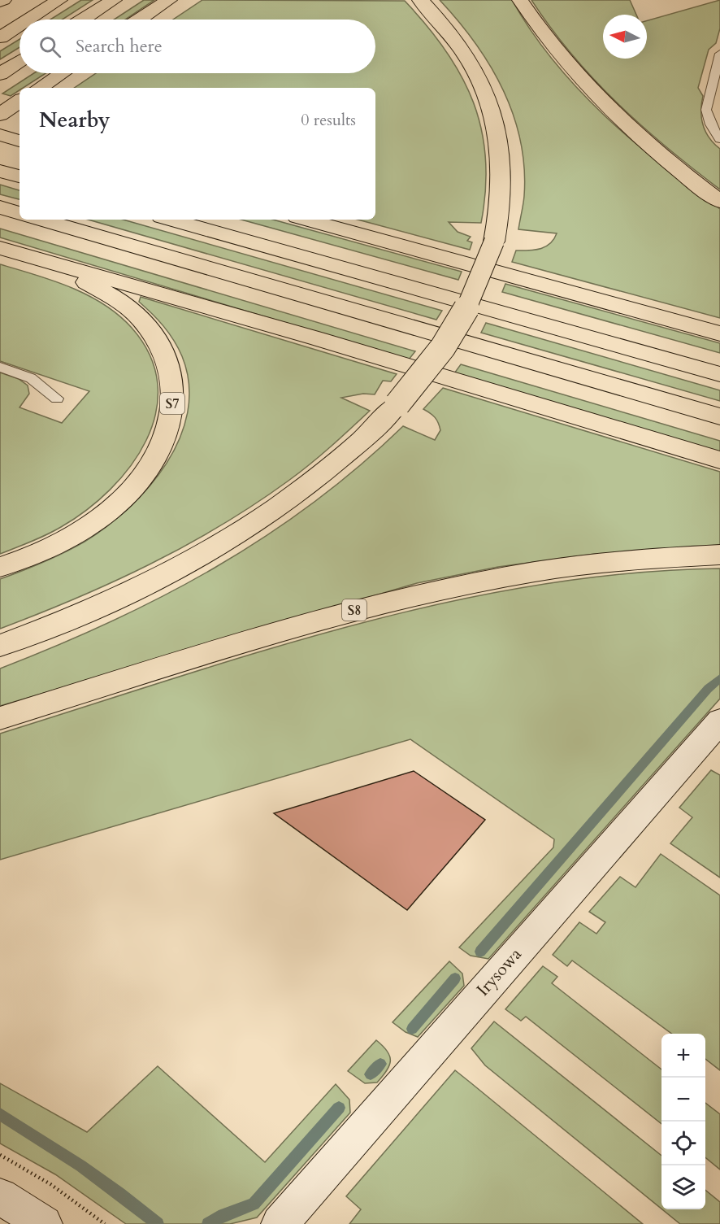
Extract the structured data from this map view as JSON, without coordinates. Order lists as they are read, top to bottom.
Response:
{
  "streets": {
    "highway": ["S7", "S8"],
    "street": ["Irysowa"]
  },
  "north": "left",
  "page": {
    "search": "Search here",
    "heading": ["Nearby", "0 results"],
    "map_buttons": ["+", "−"]
  }
}
